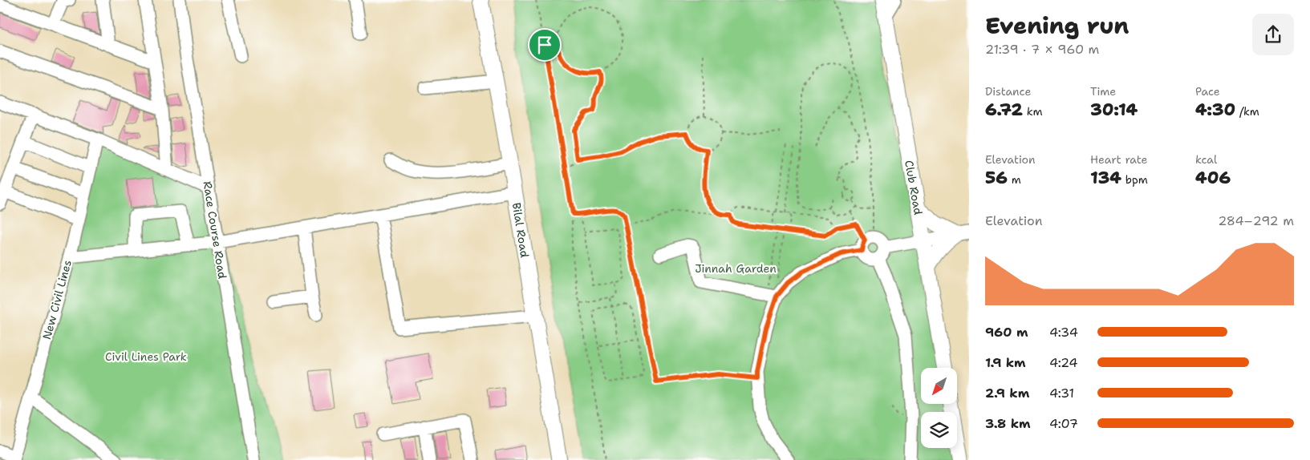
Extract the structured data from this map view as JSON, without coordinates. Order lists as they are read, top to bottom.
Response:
{
  "streets": {
    "main road": ["Club Road", "Bilal Road"],
    "street": ["Race Course Road", "New Civil Lines"]
  },
  "parks": ["Jinnah Garden", "Civil Lines Park"],
  "north": "bottom left",
  "page": {
    "heading": ["Evening run", "21:39 · 7 × 960 m"],
    "stats": [
      ["Distance", "6.72 km"],
      ["Time", "30:14"],
      ["Pace", "4:30 /km"],
      ["Elevation", "56 m"],
      ["Heart rate", "134 bpm"],
      ["kcal", "406"]
    ],
    "chart": ["Elevation", "284–292 m"],
    "list": [
      {
        "name": "960 m",
        "note": "4:34"
      },
      {
        "name": "1.9 km",
        "note": "4:24"
      },
      {
        "name": "2.9 km",
        "note": "4:31"
      },
      {
        "name": "3.8 km",
        "note": "4:07"
      }
    ]
  }
}
